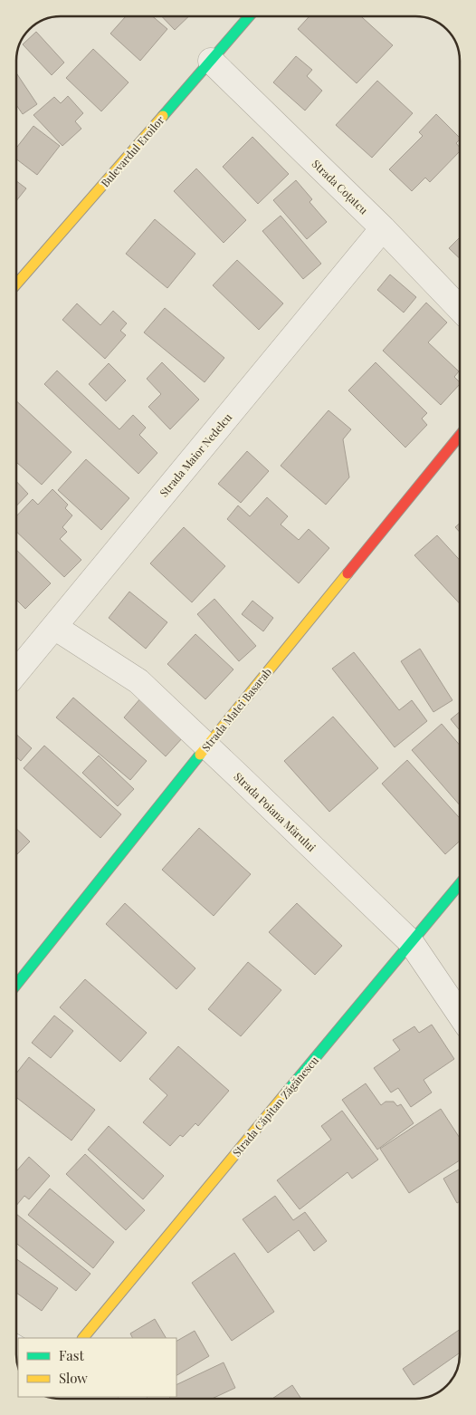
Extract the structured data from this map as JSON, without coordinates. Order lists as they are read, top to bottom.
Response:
{
  "streets": {
    "street": [
      "Bulevardul Eroilor",
      "Strada Coțatcu",
      "Strada Maior Nedelcu",
      "Strada Matei Basarab",
      "Strada Poiana Mărului",
      "Strada Căpitan Zăgănescu"
    ]
  },
  "crossings": [
    ["Bulevardul Eroilor", "Strada Coțatcu"],
    ["Strada Coțatcu", "Strada Maior Nedelcu"],
    ["Strada Maior Nedelcu", "Strada Poiana Mărului"],
    ["Strada Matei Basarab", "Strada Poiana Mărului"],
    ["Strada Poiana Mărului", "Strada Căpitan Zăgănescu"]
  ],
  "legend": ["Fast", "Slow"]
}
